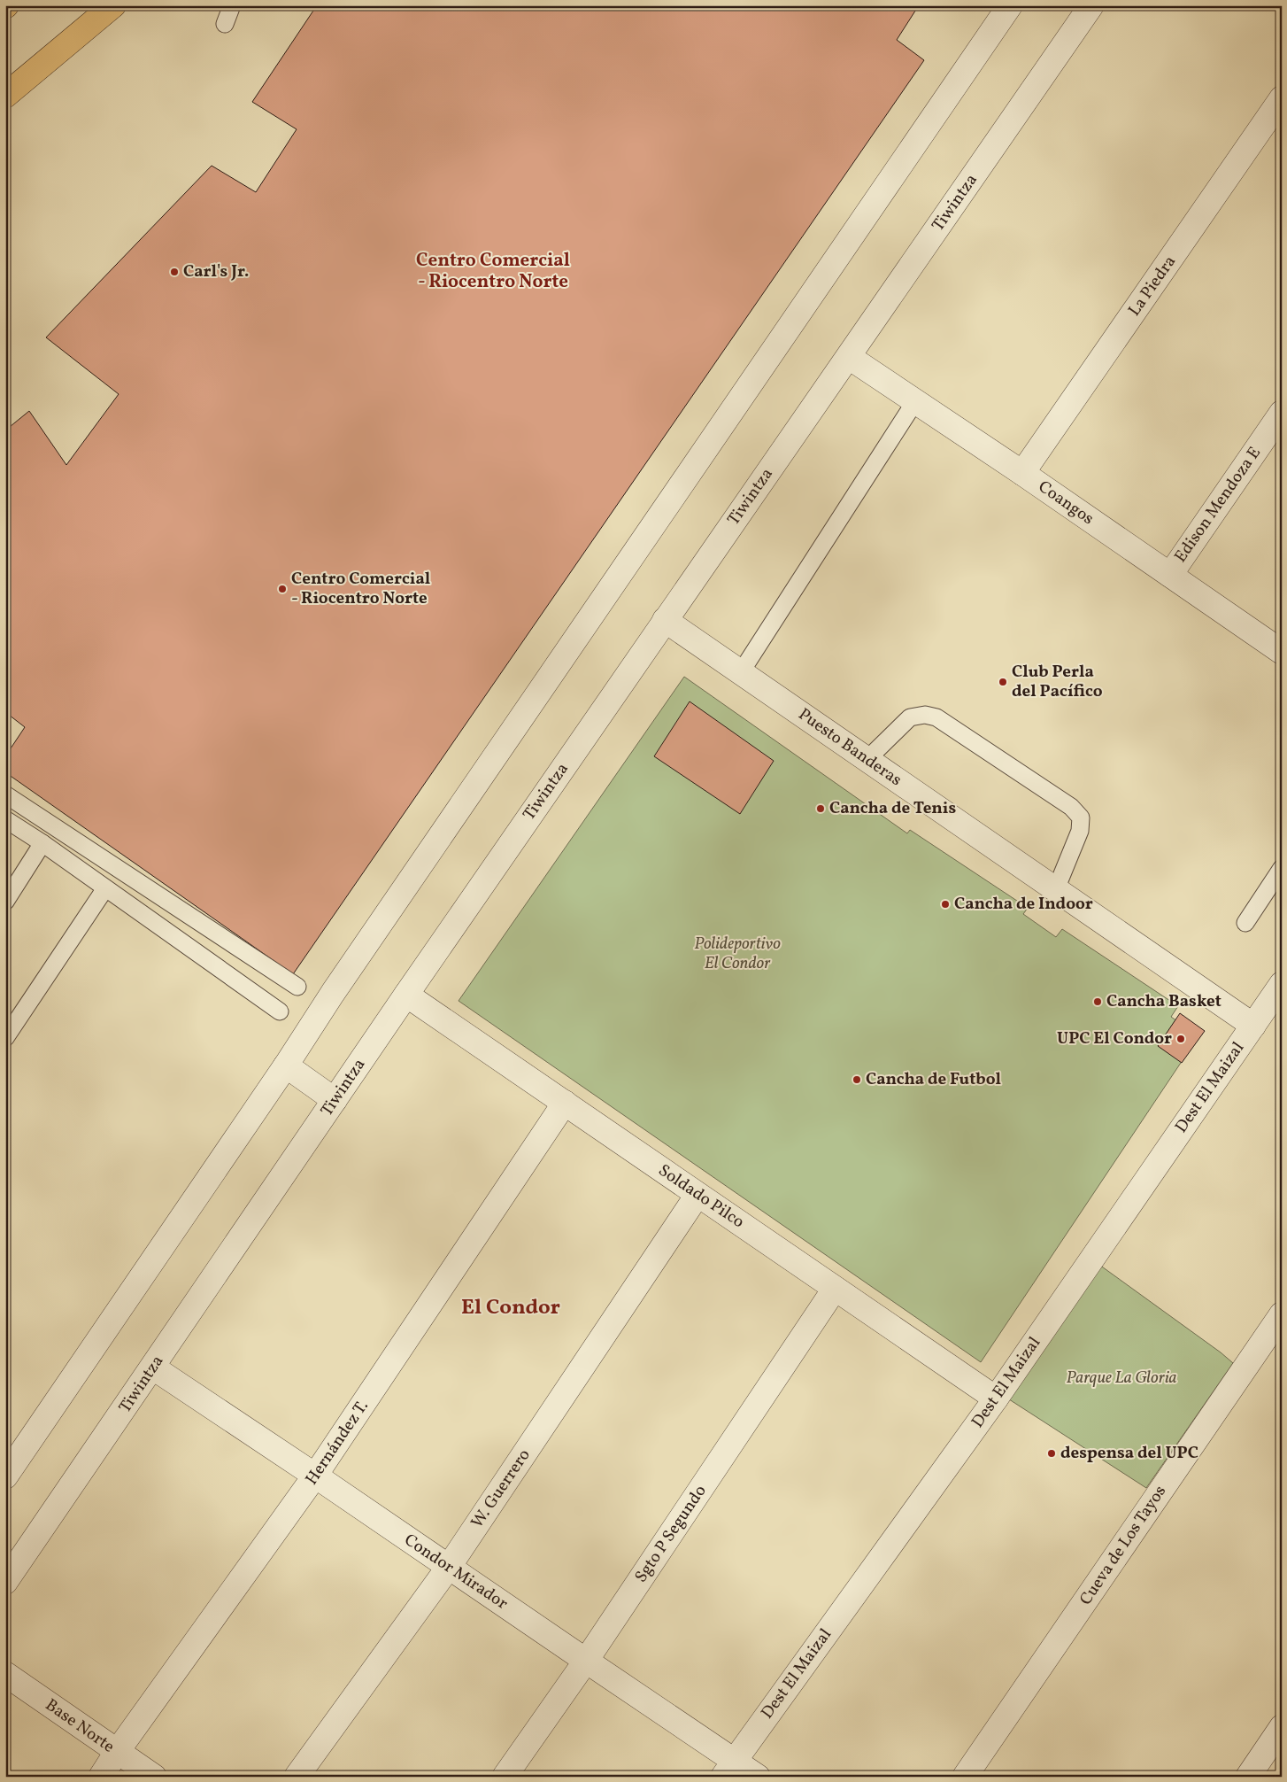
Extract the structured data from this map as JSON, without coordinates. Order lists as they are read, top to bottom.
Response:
{
  "streets": {
    "street": [
      "Tiwintza",
      "La Piedra",
      "Coangos",
      "Edison Mendoza E",
      "Puesto Banderas",
      "Dest El Maizal",
      "Soldado Pilco",
      "Hernández T.",
      "W. Guerrero",
      "Sgto P Segundo",
      "Cueva de Los Tayos",
      "Condor Mirador",
      "Base Norte"
    ]
  },
  "crossings": [
    ["Tiwintza", "Coangos"],
    ["Tiwintza", "Puesto Banderas"],
    ["Tiwintza", "Soldado Pilco"],
    ["Tiwintza", "Condor Mirador"],
    ["La Piedra", "Coangos"],
    ["Coangos", "Edison Mendoza E"],
    ["Puesto Banderas", "Dest El Maizal"],
    ["Dest El Maizal", "Soldado Pilco"],
    ["Dest El Maizal", "Condor Mirador"],
    ["Soldado Pilco", "Hernández T."],
    ["Soldado Pilco", "W. Guerrero"],
    ["Soldado Pilco", "Sgto P Segundo"],
    ["Hernández T.", "Condor Mirador"],
    ["Hernández T.", "Base Norte"],
    ["W. Guerrero", "Condor Mirador"],
    ["Sgto P Segundo", "Condor Mirador"]
  ],
  "districts": ["Centro Comercial - Riocentro Norte", "El Condor"],
  "parks": ["Polideportivo El Condor", "Parque La Gloria"],
  "places": [
    "Carl's Jr.",
    "Centro Comercial - Riocentro Norte",
    "Club Perla del Pacífico",
    "Cancha de Tenis",
    "Cancha de Indoor",
    "Cancha Basket",
    "UPC El Condor",
    "Cancha de Futbol",
    "despensa del UPC"
  ]
}
